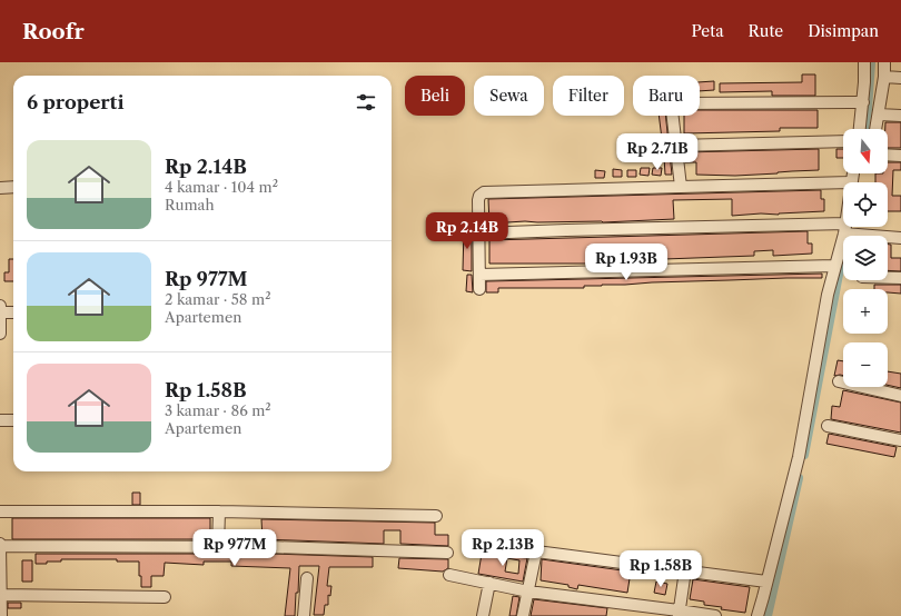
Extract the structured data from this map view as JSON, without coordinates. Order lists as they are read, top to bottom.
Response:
{
  "north": "bottom",
  "page": {
    "header": "Roofr",
    "nav": ["Peta", "Rute", "Disimpan"],
    "chip": [
      "Beli",
      "Sewa",
      "Filter",
      "Baru"
    ],
    "heading": "6 properti",
    "map_buttons": ["+", "−"],
    "list": [
      {
        "name": "Rp 2.14B",
        "note": "4 kamar · 104 m² · Rumah"
      },
      {
        "name": "Rp 977M",
        "note": "2 kamar · 58 m² · Apartemen"
      },
      {
        "name": "Rp 1.58B",
        "note": "3 kamar · 86 m² · Apartemen"
      }
    ],
    "price": [
      "Rp 2.71B",
      "Rp 2.14B",
      "Rp 1.93B",
      "Rp 977M",
      "Rp 2.13B",
      "Rp 1.58B"
    ]
  }
}
